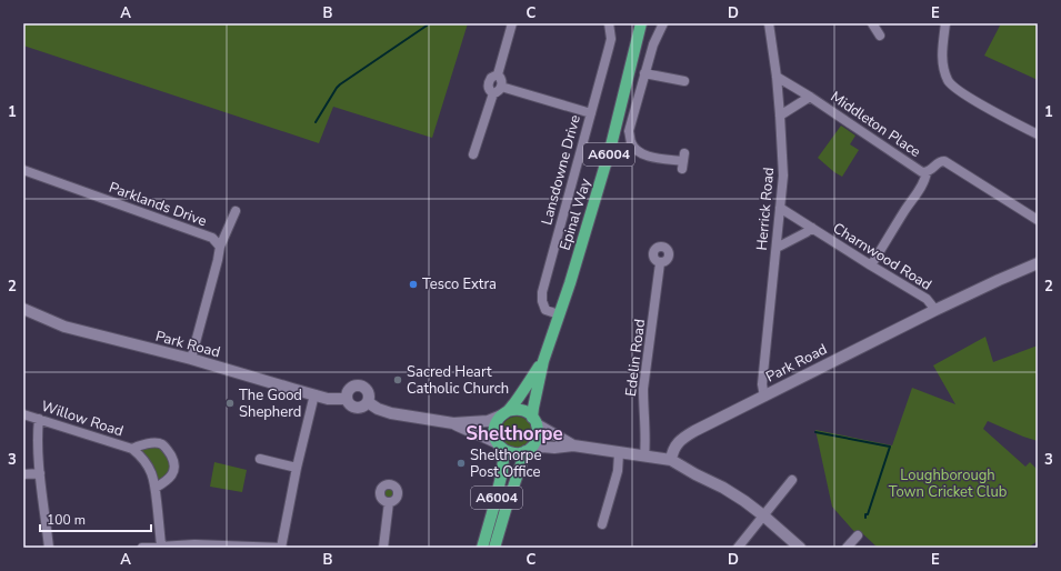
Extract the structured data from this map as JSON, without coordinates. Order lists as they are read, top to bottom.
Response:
{
  "streets": {
    "main road": ["A6004", "Epinal Way"],
    "street": [
      "Middleton Place",
      "Lansdowne Drive",
      "Parklands Drive",
      "Herrick Road",
      "Charnwood Road",
      "Park Road",
      "Edelin Road",
      "Willow Road"
    ]
  },
  "crossings": [
    ["Middleton Place", "Herrick Road"],
    ["Middleton Place", "Charnwood Road"],
    ["A6004", "Epinal Way"],
    ["A6004", "Park Road"],
    ["Lansdowne Drive", "Epinal Way"],
    ["Herrick Road", "Charnwood Road"],
    ["Herrick Road", "Park Road"],
    ["Epinal Way", "Park Road"],
    ["Charnwood Road", "Park Road"]
  ],
  "districts": ["Shelthorpe"],
  "parks": ["Loughborough Town Cricket Club"],
  "places": [
    "Tesco Extra",
    "Sacred Heart Catholic Church",
    "The Good Shepherd",
    "Shelthorpe Post Office"
  ],
  "scale_bar": "100 m",
  "grid": {
    "columns": [
      "A",
      "B",
      "C",
      "D",
      "E"
    ],
    "rows": ["1", "2", "3"]
  }
}
